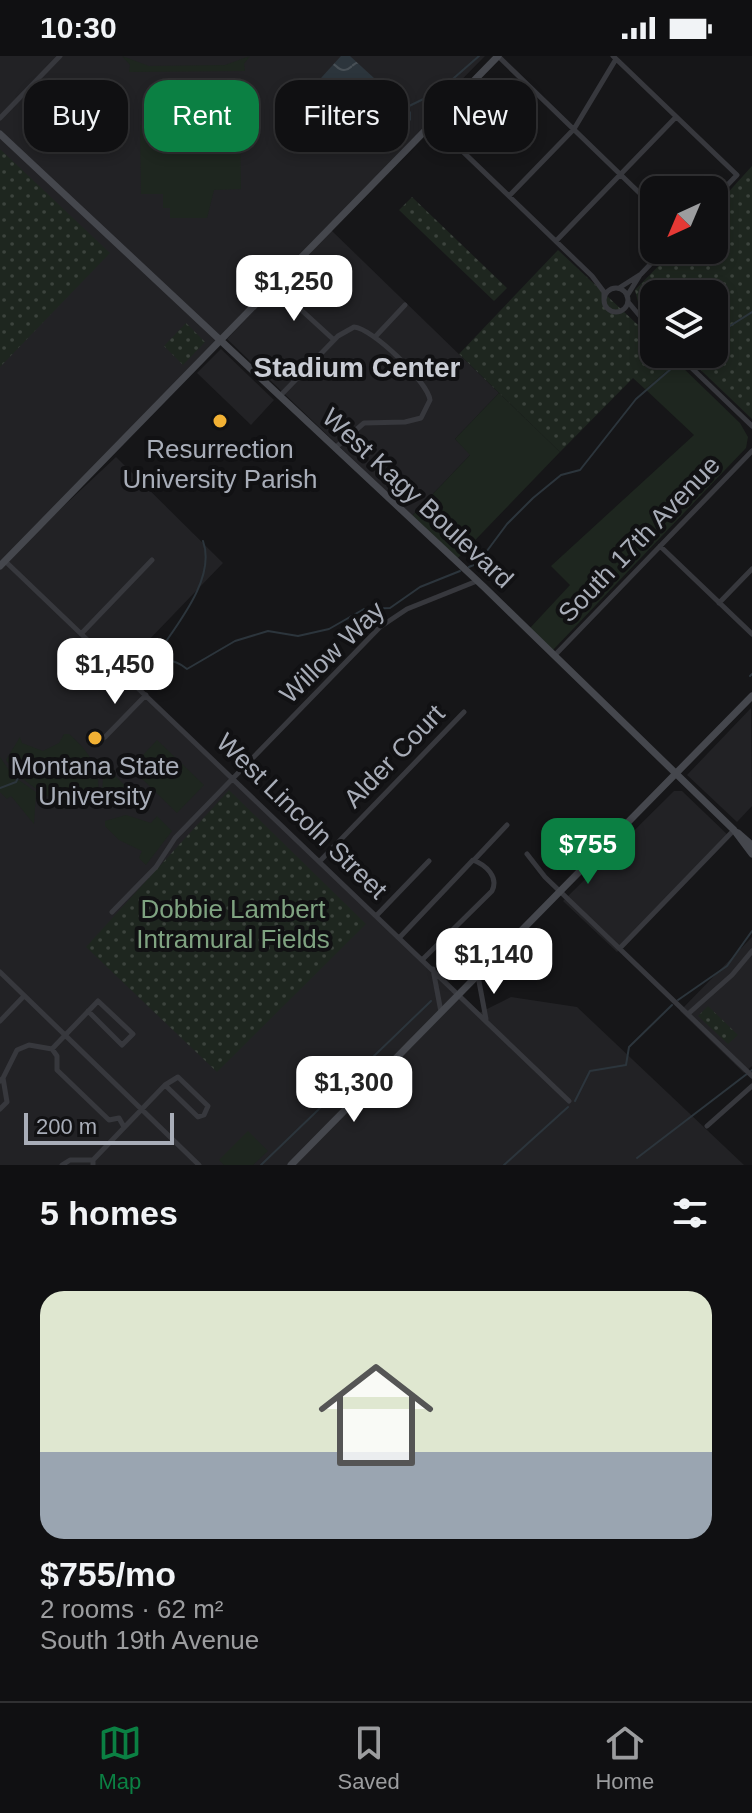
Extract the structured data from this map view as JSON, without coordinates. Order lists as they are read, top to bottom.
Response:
{
  "streets": {
    "main road": ["West Kagy Boulevard"],
    "street": [
      "South 17th Avenue",
      "Willow Way",
      "Alder Court",
      "West Lincoln Street"
    ]
  },
  "crossings": [
    ["West Kagy Boulevard", "South 17th Avenue"],
    ["West Kagy Boulevard", "Willow Way"],
    ["Willow Way", "West Lincoln Street"],
    ["Alder Court", "West Lincoln Street"]
  ],
  "districts": ["Stadium Center"],
  "parks": ["Dobbie Lambert Intramural Fields"],
  "places": ["Resurrection University Parish", "Montana State University"],
  "scale_bar": "200 m",
  "north": "bottom left",
  "page": {
    "status": "10:30",
    "chip": [
      "Buy",
      "Rent",
      "Filters",
      "New"
    ],
    "price": [
      "$1,250",
      "$1,450",
      "$755",
      "$1,140",
      "$1,300"
    ],
    "scale": "200 m",
    "heading": "5 homes",
    "list": [
      {
        "name": "$755/mo",
        "note": "2 rooms · 62 m² · South 19th Avenue"
      }
    ],
    "tabs": ["Map", "Saved", "Home"]
  }
}
